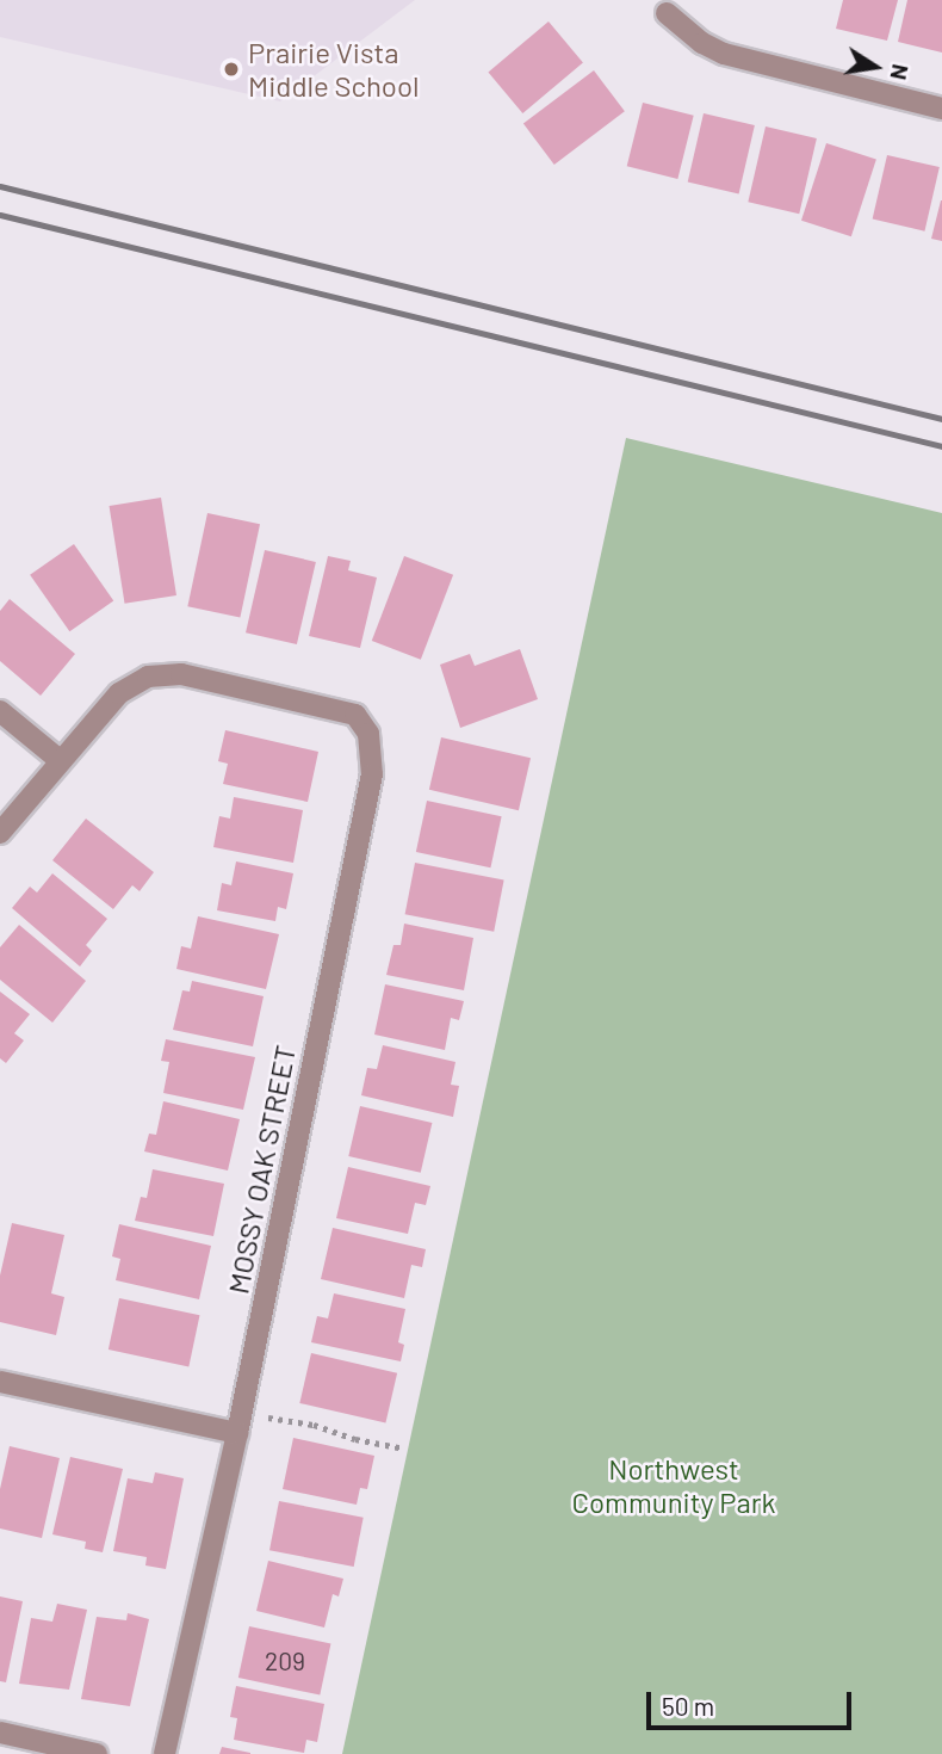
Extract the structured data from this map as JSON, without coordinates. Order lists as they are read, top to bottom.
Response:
{
  "streets": {
    "street": ["MOSSY OAK STREET"]
  },
  "parks": ["Northwest Community Park"],
  "places": ["Prairie Vista Middle School"],
  "house_numbers": ["209"],
  "scale_bar": "50 m",
  "north": "right"
}
